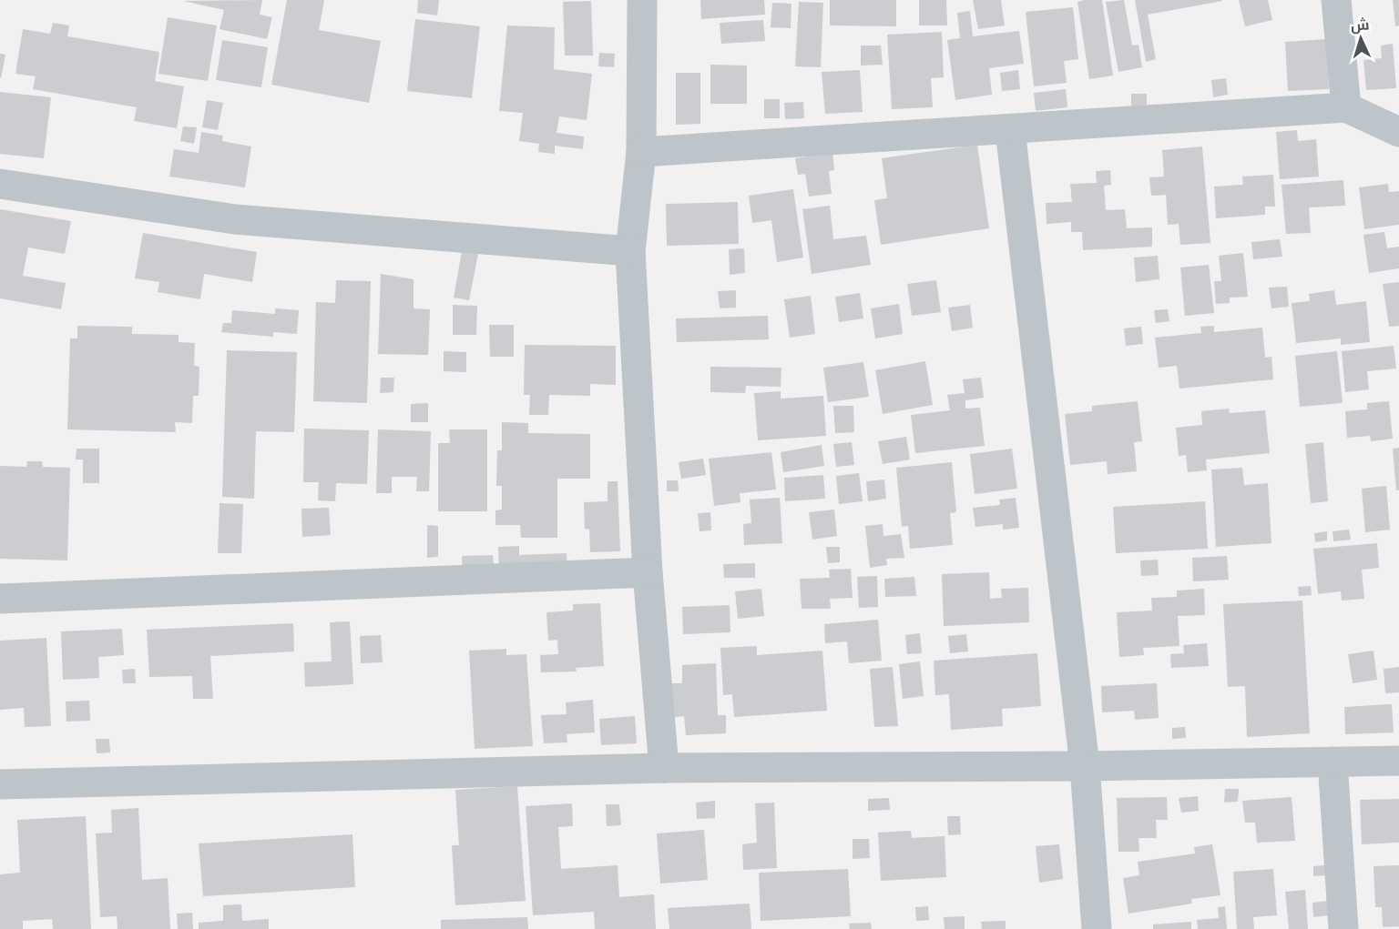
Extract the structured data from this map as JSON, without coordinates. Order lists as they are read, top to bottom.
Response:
{
  "north": "top"
}
